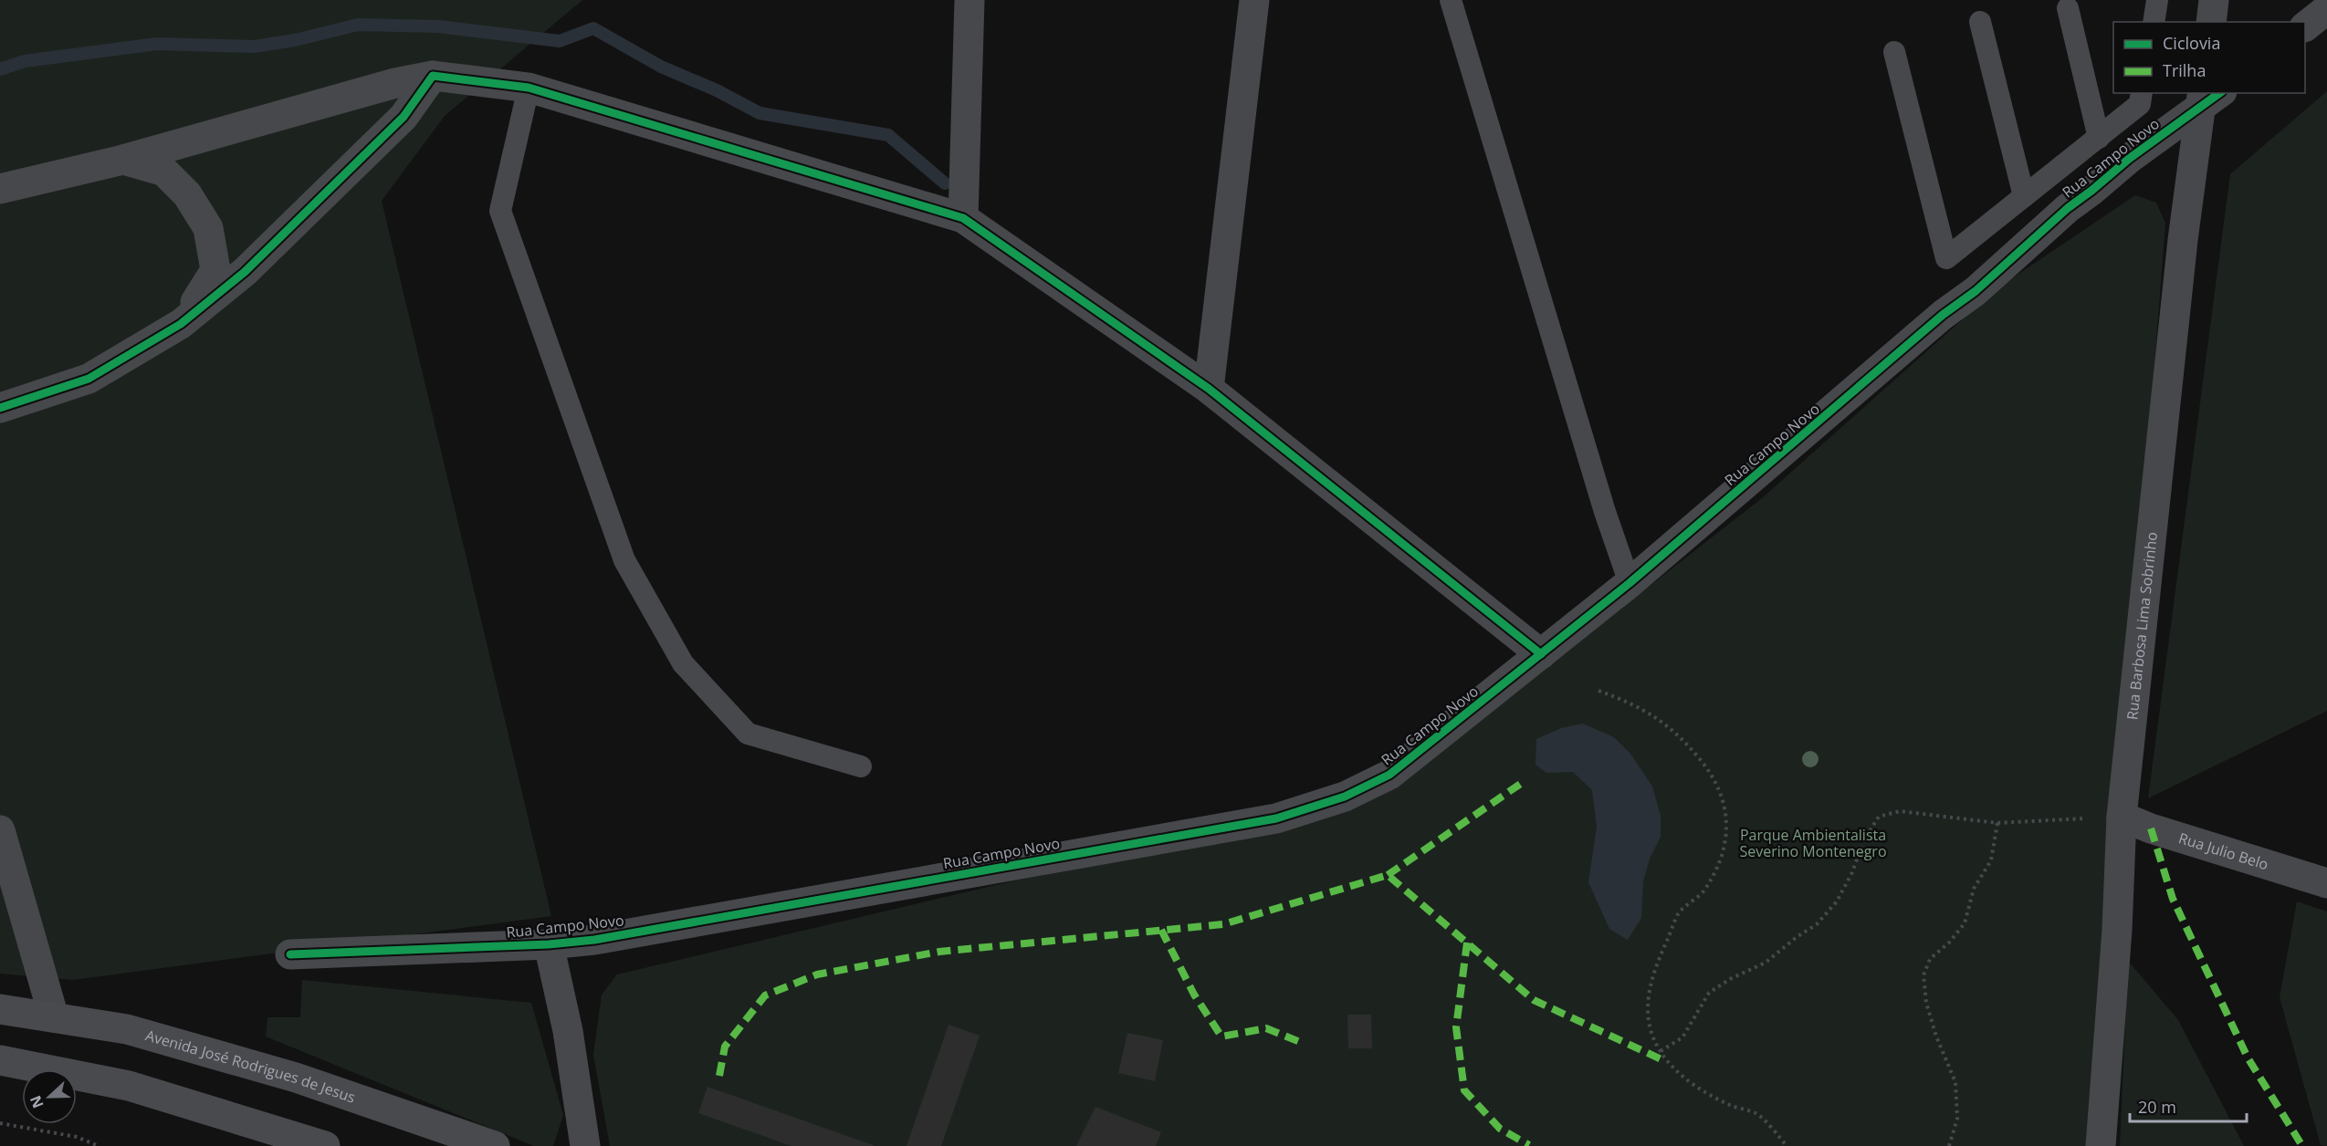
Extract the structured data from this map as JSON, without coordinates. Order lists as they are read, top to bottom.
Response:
{
  "streets": {
    "main road": ["Avenida José Rodrigues de Jesus"],
    "street": ["Rua Campo Novo", "Rua Barbosa Lima Sobrinho", "Rua Julio Belo"]
  },
  "crossings": [
    ["Rua Campo Novo", "Rua Barbosa Lima Sobrinho"],
    ["Rua Barbosa Lima Sobrinho", "Rua Julio Belo"]
  ],
  "parks": ["Parque Ambientalista Severino Montenegro"],
  "legend": ["Ciclovia", "Trilha"],
  "scale_bar": "20 m",
  "north": "left"
}
